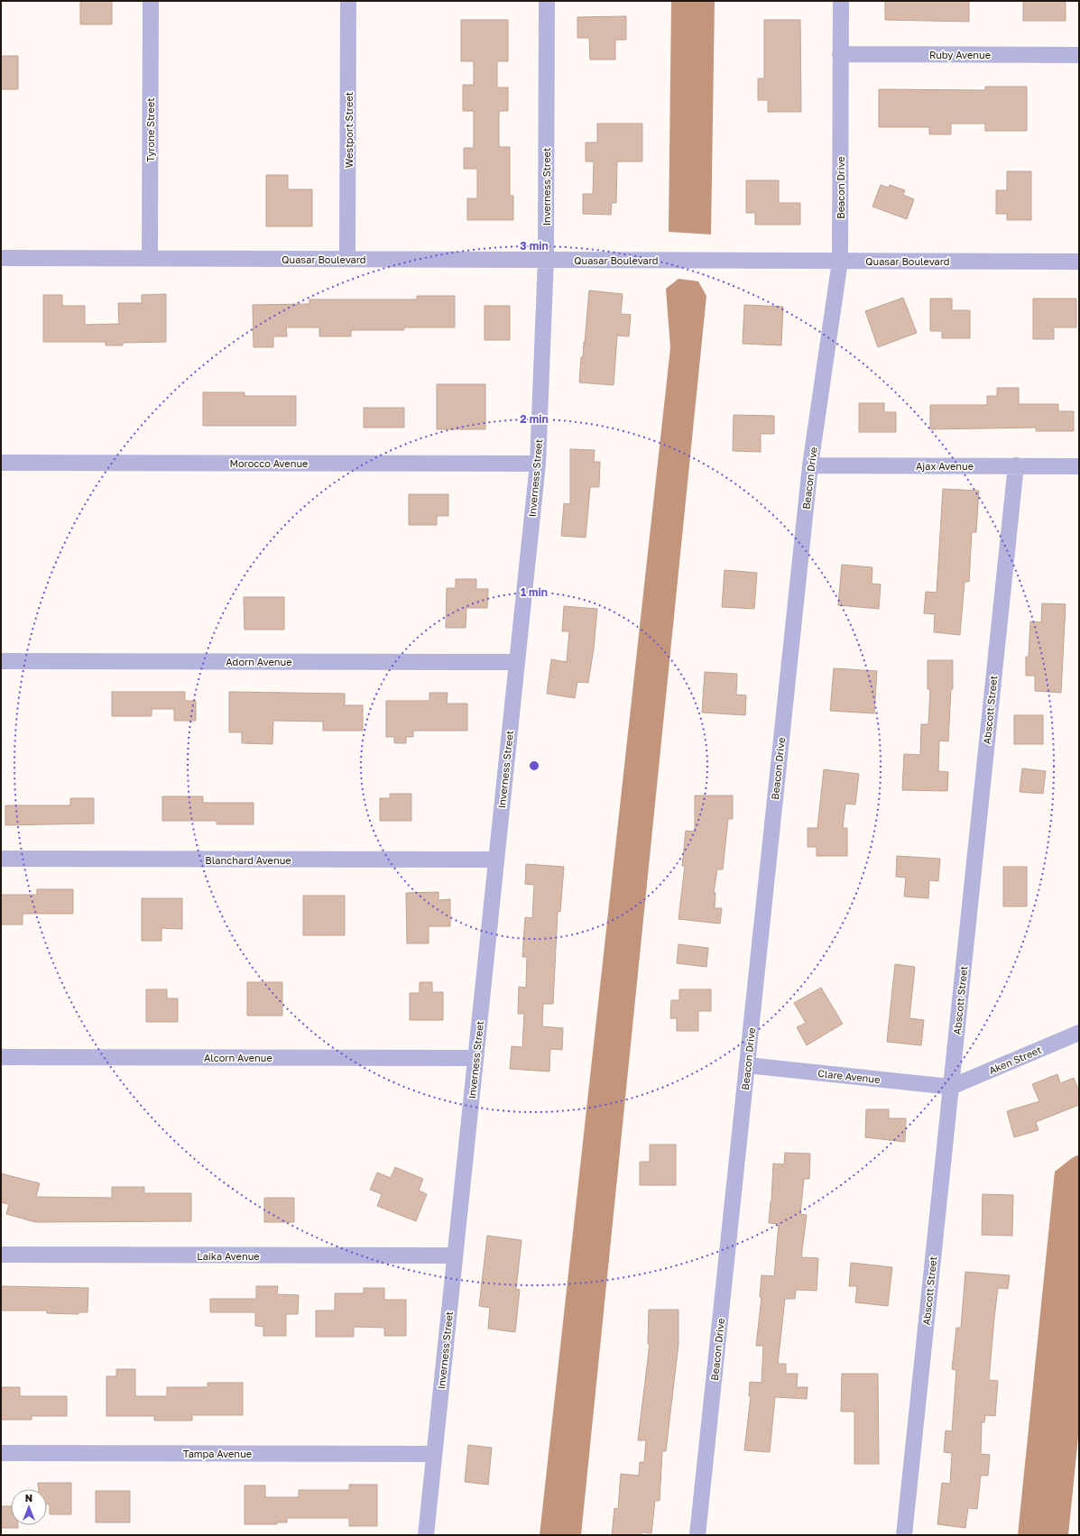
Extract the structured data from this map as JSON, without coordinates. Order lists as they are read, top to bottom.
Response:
{
  "streets": {
    "street": [
      "Ruby Avenue",
      "Tyrone Street",
      "Westport Street",
      "Inverness Street",
      "Beacon Drive",
      "Quasar Boulevard",
      "Morocco Avenue",
      "Ajax Avenue",
      "Adorn Avenue",
      "Abscott Street",
      "Blanchard Avenue",
      "Alcorn Avenue",
      "Aken Street",
      "Clare Avenue",
      "Laika Avenue",
      "Tampa Avenue"
    ]
  },
  "crossings": [
    ["Ruby Avenue", "Beacon Drive"],
    ["Tyrone Street", "Quasar Boulevard"],
    ["Westport Street", "Quasar Boulevard"],
    ["Inverness Street", "Quasar Boulevard"],
    ["Inverness Street", "Morocco Avenue"],
    ["Inverness Street", "Adorn Avenue"],
    ["Inverness Street", "Blanchard Avenue"],
    ["Inverness Street", "Alcorn Avenue"],
    ["Inverness Street", "Laika Avenue"],
    ["Inverness Street", "Tampa Avenue"],
    ["Beacon Drive", "Quasar Boulevard"],
    ["Beacon Drive", "Ajax Avenue"],
    ["Beacon Drive", "Clare Avenue"],
    ["Ajax Avenue", "Abscott Street"],
    ["Abscott Street", "Aken Street"],
    ["Abscott Street", "Clare Avenue"],
    ["Aken Street", "Clare Avenue"]
  ],
  "north": "top",
  "rings": ["3 min", "2 min", "1 min"]
}
